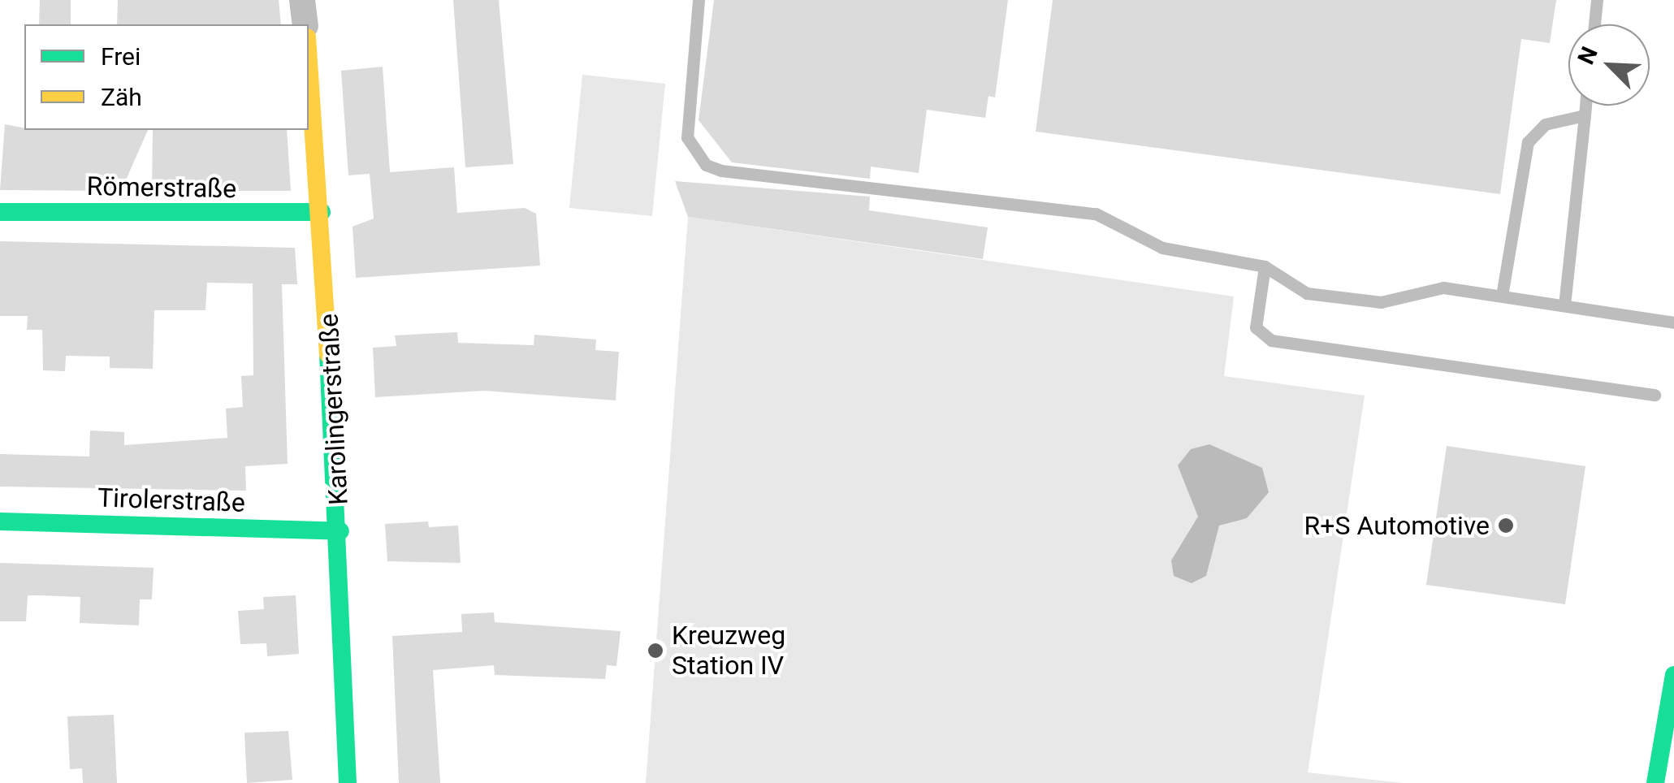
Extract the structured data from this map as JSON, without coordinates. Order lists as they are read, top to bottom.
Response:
{
  "streets": {
    "street": ["Römerstraße", "Karolingerstraße", "Tirolerstraße"]
  },
  "crossings": [
    ["Römerstraße", "Karolingerstraße"],
    ["Karolingerstraße", "Tirolerstraße"]
  ],
  "places": ["R+S Automotive", "Kreuzweg Station IV"],
  "legend": ["Frei", "Zäh"],
  "north": "top left"
}
